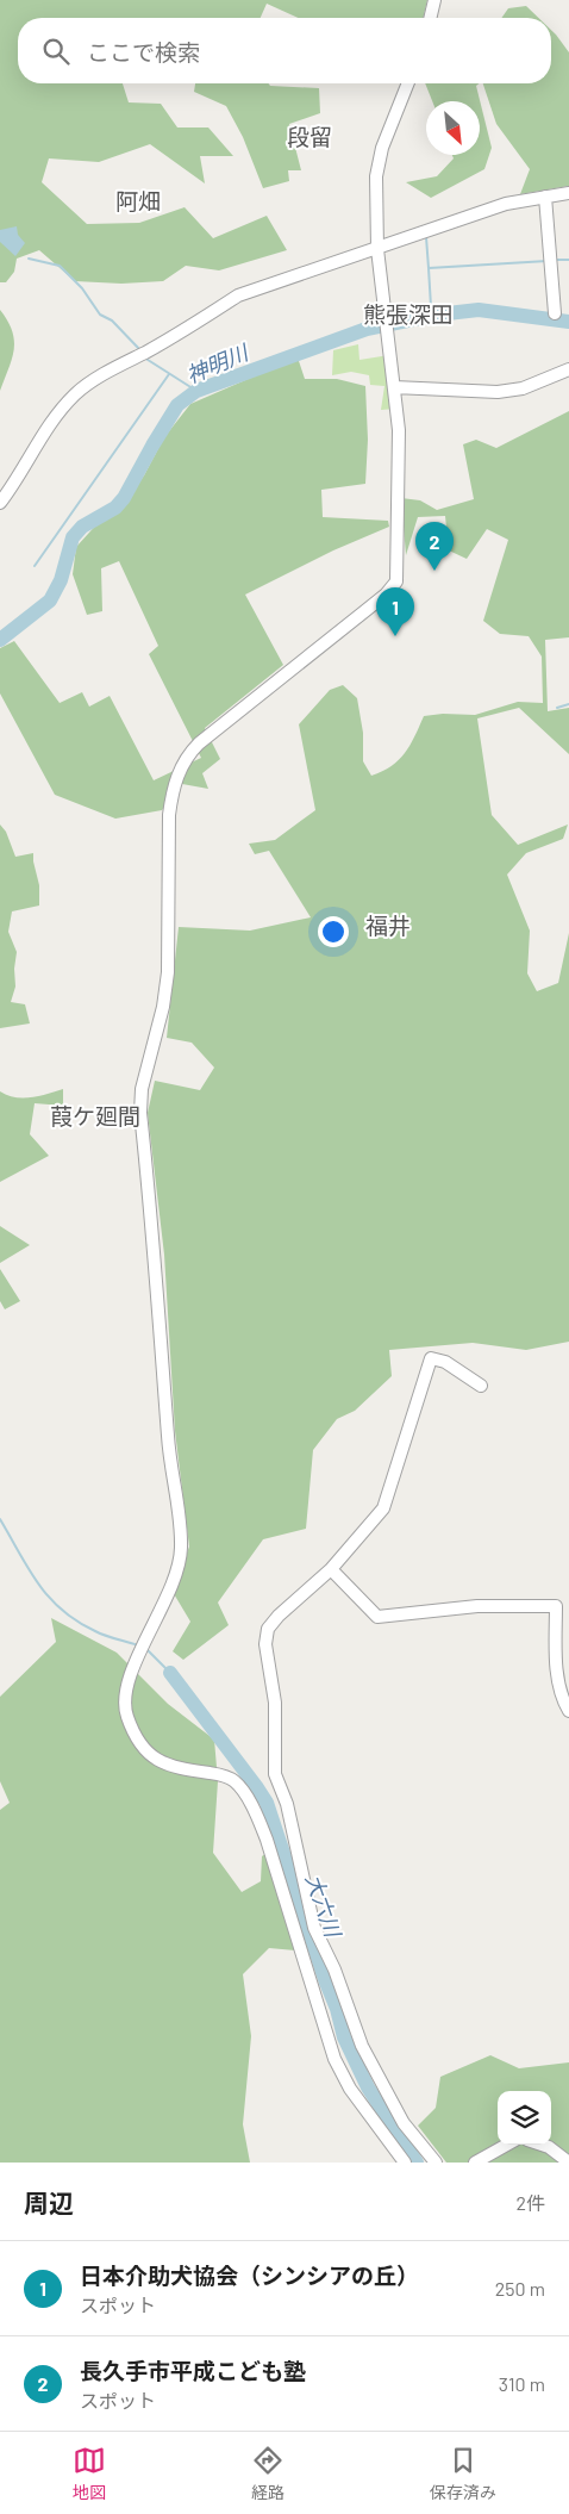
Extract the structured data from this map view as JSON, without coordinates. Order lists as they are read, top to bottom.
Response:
{
  "districts": [
    "段留",
    "阿畑",
    "熊張深田",
    "福井",
    "葭ケ廻間"
  ],
  "water": ["神明川", "大六川"],
  "north": "bottom right",
  "page": {
    "search": "ここで検索",
    "pins": ["2", "1"],
    "heading": ["周辺", "2件"],
    "list": [
      {
        "mark": "1",
        "name": "日本介助犬協会（シンシアの丘）",
        "note": "スポット",
        "value": "250 m"
      },
      {
        "mark": "2",
        "name": "長久手市平成こども塾",
        "note": "スポット",
        "value": "310 m"
      }
    ],
    "nav": ["地図", "経路", "保存済み"]
  }
}
